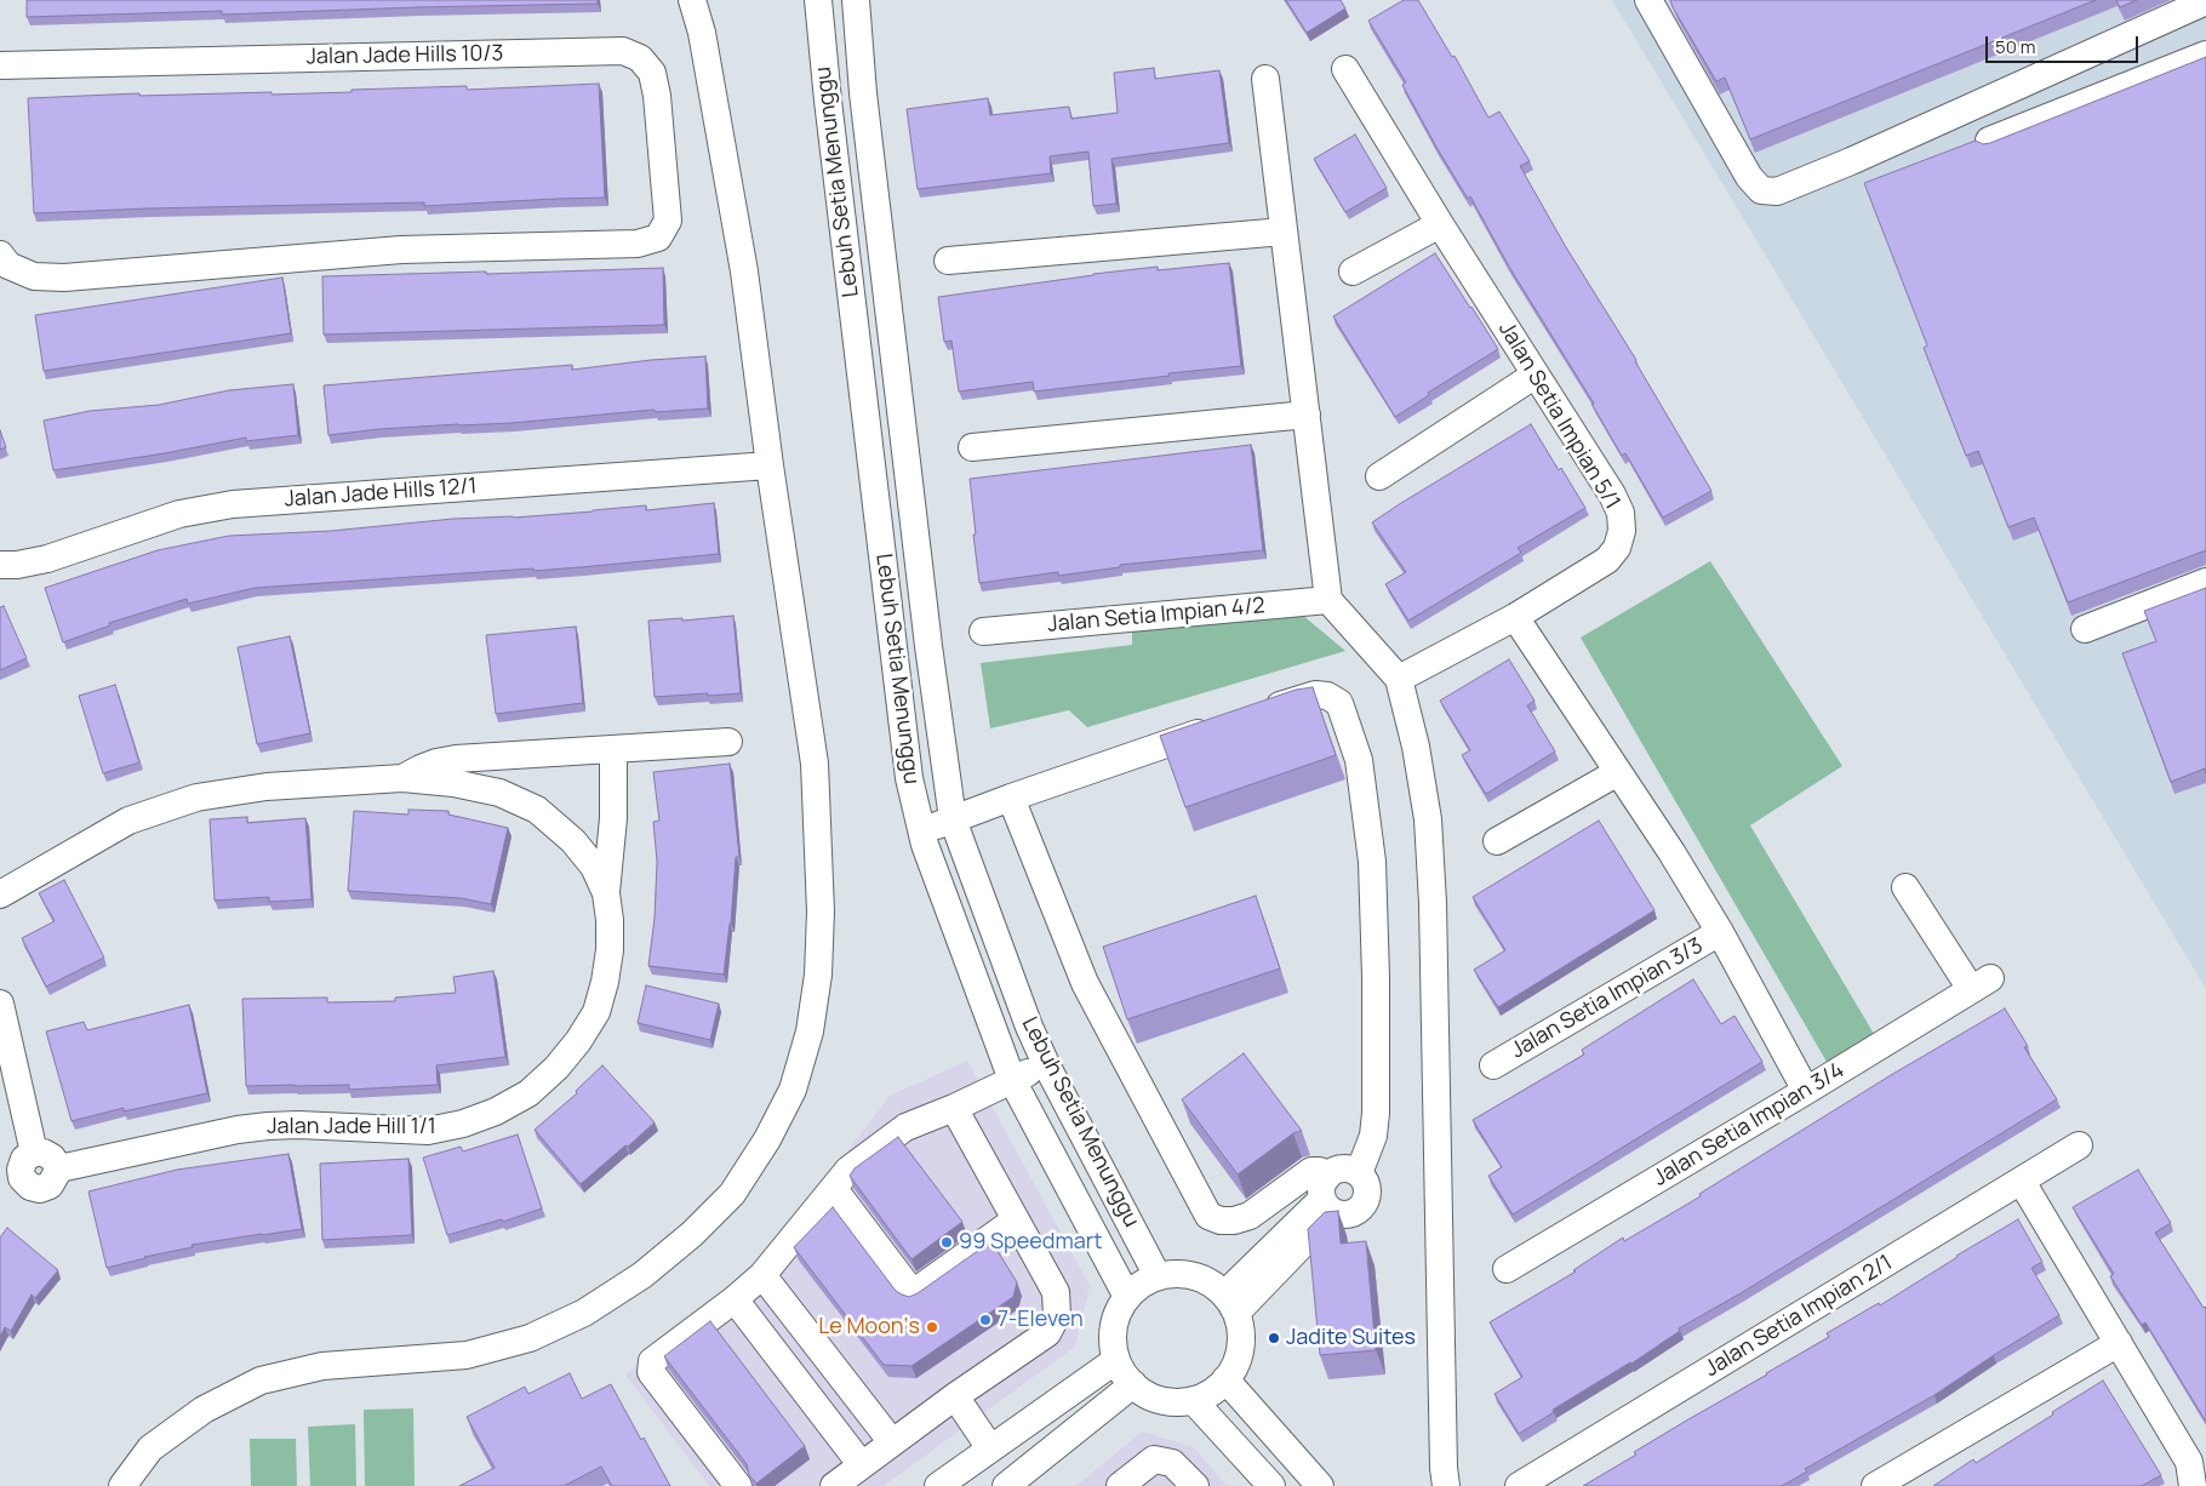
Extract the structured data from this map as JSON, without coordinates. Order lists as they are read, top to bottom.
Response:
{
  "streets": {
    "street": [
      "Jalan Jade Hills 10/3",
      "Lebuh Setia Menunggu",
      "Jalan Setia Impian 5/1",
      "Jalan Jade Hills 12/1",
      "Jalan Setia Impian 4/2",
      "Jalan Setia Impian 3/3",
      "Jalan Setia Impian 3/4",
      "Jalan Jade Hill 1/1",
      "Jalan Setia Impian 2/1"
    ]
  },
  "places": [
    "99 Speedmart",
    "7-Eleven",
    "Le Moon‘s",
    "Jadite Suites"
  ],
  "scale_bar": "50 m"
}
